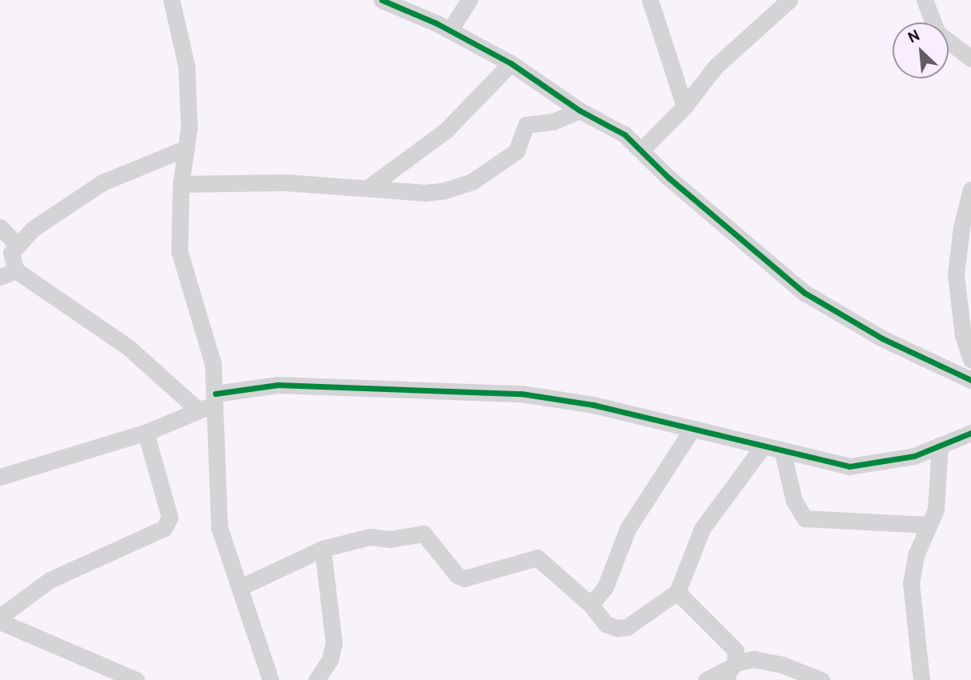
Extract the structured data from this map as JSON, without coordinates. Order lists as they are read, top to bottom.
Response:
{
  "north": "top left"
}
